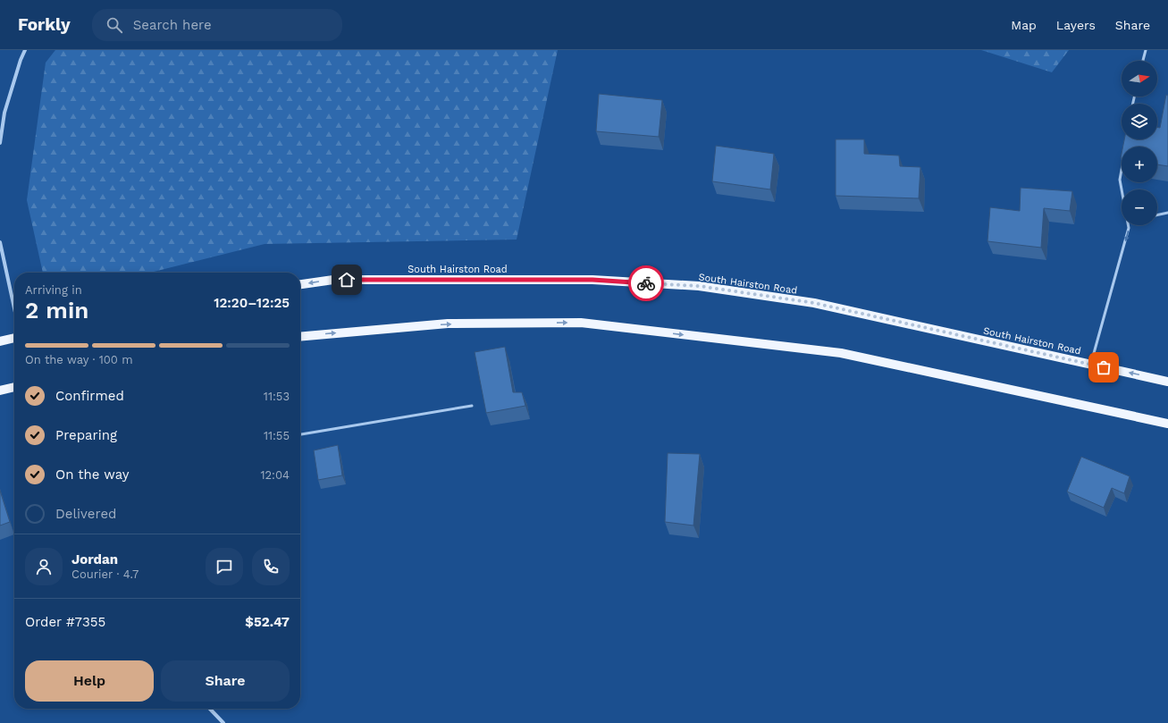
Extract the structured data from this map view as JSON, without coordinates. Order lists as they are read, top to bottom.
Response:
{
  "streets": {
    "main road": ["South Hairston Road"]
  },
  "north": "right",
  "page": {
    "header": "Forkly",
    "search": "Search here",
    "nav": ["Map", "Layers", "Share"],
    "map_buttons": ["+", "−"],
    "heading": ["2 min", "Arriving in", "12:20–12:25"],
    "panel": [
      "Jordan",
      "Courier · 4.7",
      "Order #7355",
      "$52.47"
    ],
    "bar": "On the way · 100 m",
    "list": [
      ["Confirmed", "11:53"],
      ["Preparing", "11:55"],
      ["On the way", "12:04"],
      "Delivered"
    ],
    "buttons": ["Help", "Share"]
  }
}
